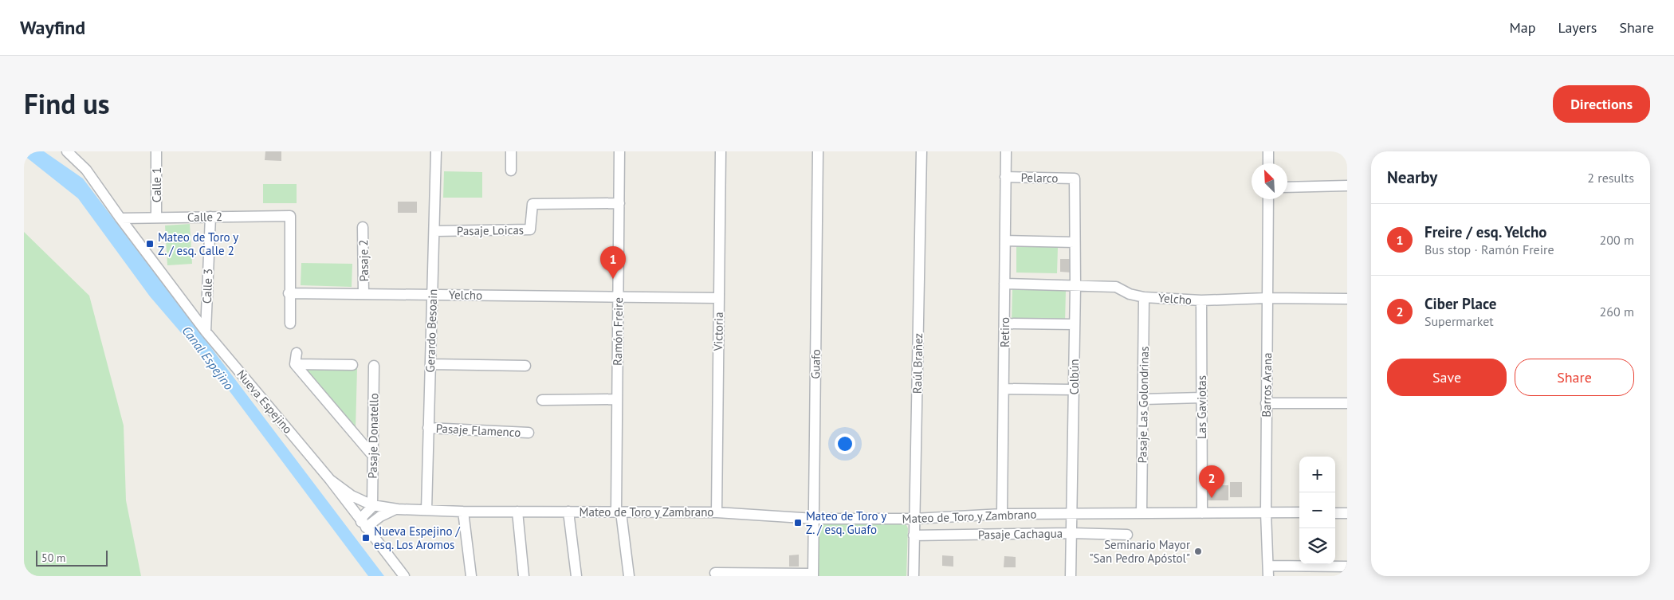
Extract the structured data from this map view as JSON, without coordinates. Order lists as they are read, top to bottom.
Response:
{
  "streets": {
    "street": [
      "Pelarco",
      "Calle 1",
      "Calle 2",
      "Pasaje Loicas",
      "Pasaje 2",
      "Calle 3",
      "Yelcho",
      "Gerardo Besoain",
      "Ramón Freire",
      "Victoria",
      "Retiro",
      "Raúl Brañez",
      "Guafo",
      "Colbún",
      "Barros Arana",
      "Nueva Espejino",
      "Pasaje Las Golondrinas",
      "Las Gaviotas",
      "Pasaje Flamenco",
      "Pasaje Donatello",
      "Mateo de Toro y Zambrano",
      "Pasaje Cachagua"
    ]
  },
  "crossings": [
    ["Pelarco", "Retiro"],
    ["Pelarco", "Colbún"],
    ["Calle 1", "Calle 2"],
    ["Calle 2", "Calle 3"],
    ["Calle 2", "Yelcho"],
    ["Calle 2", "Nueva Espejino"],
    ["Pasaje Loicas", "Gerardo Besoain"],
    ["Pasaje Loicas", "Ramón Freire"],
    ["Pasaje 2", "Yelcho"],
    ["Calle 3", "Nueva Espejino"],
    ["Yelcho", "Gerardo Besoain"],
    ["Yelcho", "Ramón Freire"],
    ["Yelcho", "Victoria"],
    ["Yelcho", "Retiro"],
    ["Yelcho", "Colbún"],
    ["Yelcho", "Barros Arana"],
    ["Yelcho", "Pasaje Las Golondrinas"],
    ["Yelcho", "Las Gaviotas"],
    ["Gerardo Besoain", "Pasaje Flamenco"],
    ["Gerardo Besoain", "Mateo de Toro y Zambrano"],
    ["Ramón Freire", "Mateo de Toro y Zambrano"],
    ["Victoria", "Mateo de Toro y Zambrano"],
    ["Retiro", "Mateo de Toro y Zambrano"],
    ["Raúl Brañez", "Mateo de Toro y Zambrano"],
    ["Raúl Brañez", "Pasaje Cachagua"],
    ["Guafo", "Mateo de Toro y Zambrano"],
    ["Colbún", "Mateo de Toro y Zambrano"],
    ["Colbún", "Pasaje Cachagua"],
    ["Barros Arana", "Mateo de Toro y Zambrano"],
    ["Nueva Espejino", "Mateo de Toro y Zambrano"],
    ["Pasaje Las Golondrinas", "Mateo de Toro y Zambrano"],
    ["Las Gaviotas", "Mateo de Toro y Zambrano"],
    ["Pasaje Donatello", "Mateo de Toro y Zambrano"]
  ],
  "water": ["Canal Espejino"],
  "places": {
    "transit": ["Mateo de Toro y Z. / esq. Calle 2", "Mateo de Toro y Z. / esq. Guafo", "Nueva Espejino / esq. Los Aromos"],
    "other": ["Seminario Mayor \"San Pedro Apóstol\""]
  },
  "scale_bar": "50 m",
  "north": "top left",
  "page": {
    "header": "Wayfind",
    "nav": ["Map", "Layers", "Share"],
    "title": "Find us",
    "buttons": [
      "Directions",
      ["Save", "Share"]
    ],
    "heading": ["Nearby", "2 results"],
    "list": [
      {
        "mark": "1",
        "name": "Freire / esq. Yelcho",
        "note": "Bus stop · Ramón Freire",
        "value": "200 m"
      },
      {
        "mark": "2",
        "name": "Ciber Place",
        "note": "Supermarket",
        "value": "260 m"
      }
    ],
    "pins": ["1", "2"],
    "map_buttons": ["+", "−"],
    "scale": "50 m"
  }
}
